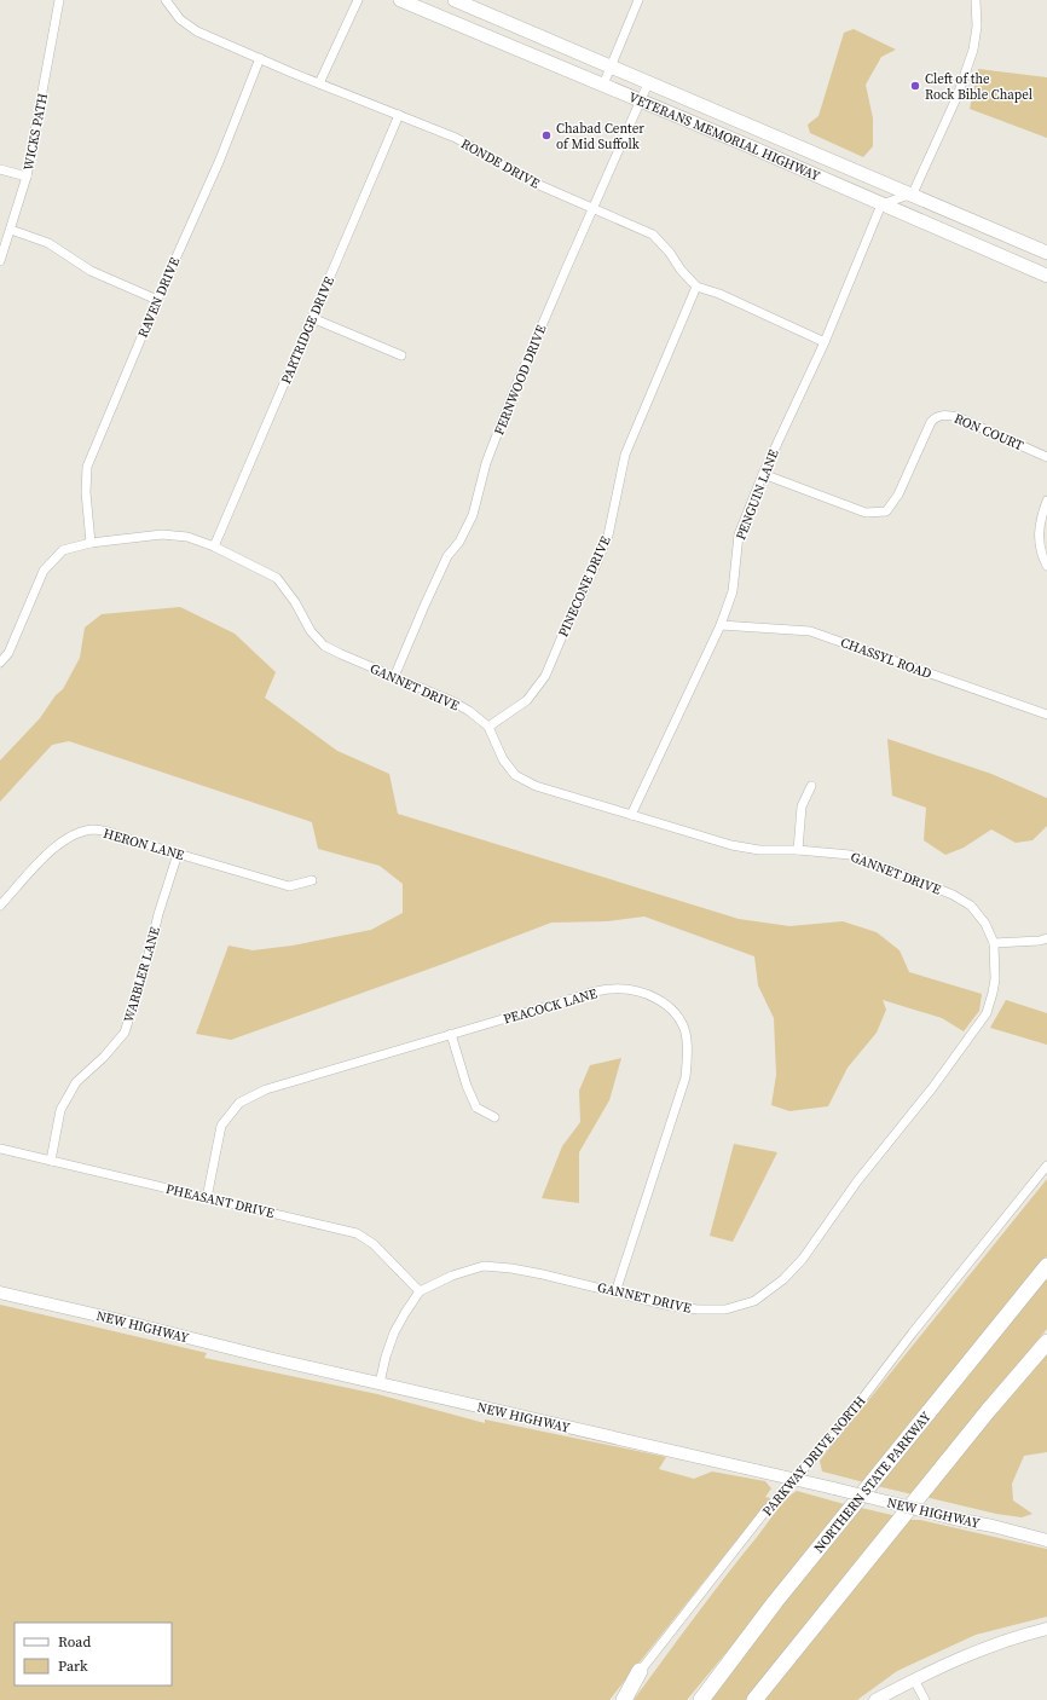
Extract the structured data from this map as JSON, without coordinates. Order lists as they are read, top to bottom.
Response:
{
  "streets": {
    "highway": ["NORTHERN STATE PARKWAY"],
    "main road": ["VETERANS MEMORIAL HIGHWAY"],
    "street": [
      "WICKS PATH",
      "RONDE DRIVE",
      "RAVEN DRIVE",
      "PARTRIDGE DRIVE",
      "FERNWOOD DRIVE",
      "RON COURT",
      "PENGUIN LANE",
      "PINECONE DRIVE",
      "CHASSYL ROAD",
      "GANNET DRIVE",
      "HERON LANE",
      "WARBLER LANE",
      "PEACOCK LANE",
      "PHEASANT DRIVE",
      "NEW HIGHWAY",
      "PARKWAY DRIVE NORTH"
    ]
  },
  "crossings": [
    ["VETERANS MEMORIAL HIGHWAY", "FERNWOOD DRIVE"],
    ["VETERANS MEMORIAL HIGHWAY", "PENGUIN LANE"],
    ["RONDE DRIVE", "RAVEN DRIVE"],
    ["RONDE DRIVE", "PARTRIDGE DRIVE"],
    ["RONDE DRIVE", "FERNWOOD DRIVE"],
    ["RONDE DRIVE", "PINECONE DRIVE"],
    ["RAVEN DRIVE", "GANNET DRIVE"],
    ["PARTRIDGE DRIVE", "GANNET DRIVE"],
    ["FERNWOOD DRIVE", "GANNET DRIVE"],
    ["RON COURT", "PENGUIN LANE"],
    ["PENGUIN LANE", "CHASSYL ROAD"],
    ["PENGUIN LANE", "GANNET DRIVE"],
    ["PINECONE DRIVE", "GANNET DRIVE"],
    ["GANNET DRIVE", "PEACOCK LANE"],
    ["GANNET DRIVE", "PHEASANT DRIVE"],
    ["GANNET DRIVE", "NEW HIGHWAY"],
    ["HERON LANE", "WARBLER LANE"],
    ["WARBLER LANE", "PHEASANT DRIVE"],
    ["PEACOCK LANE", "PHEASANT DRIVE"],
    ["NEW HIGHWAY", "PARKWAY DRIVE NORTH"]
  ],
  "places": ["Cleft of the Rock Bible Chapel", "Chabad Center of Mid Suffolk"],
  "legend": ["Road", "Park"]
}
